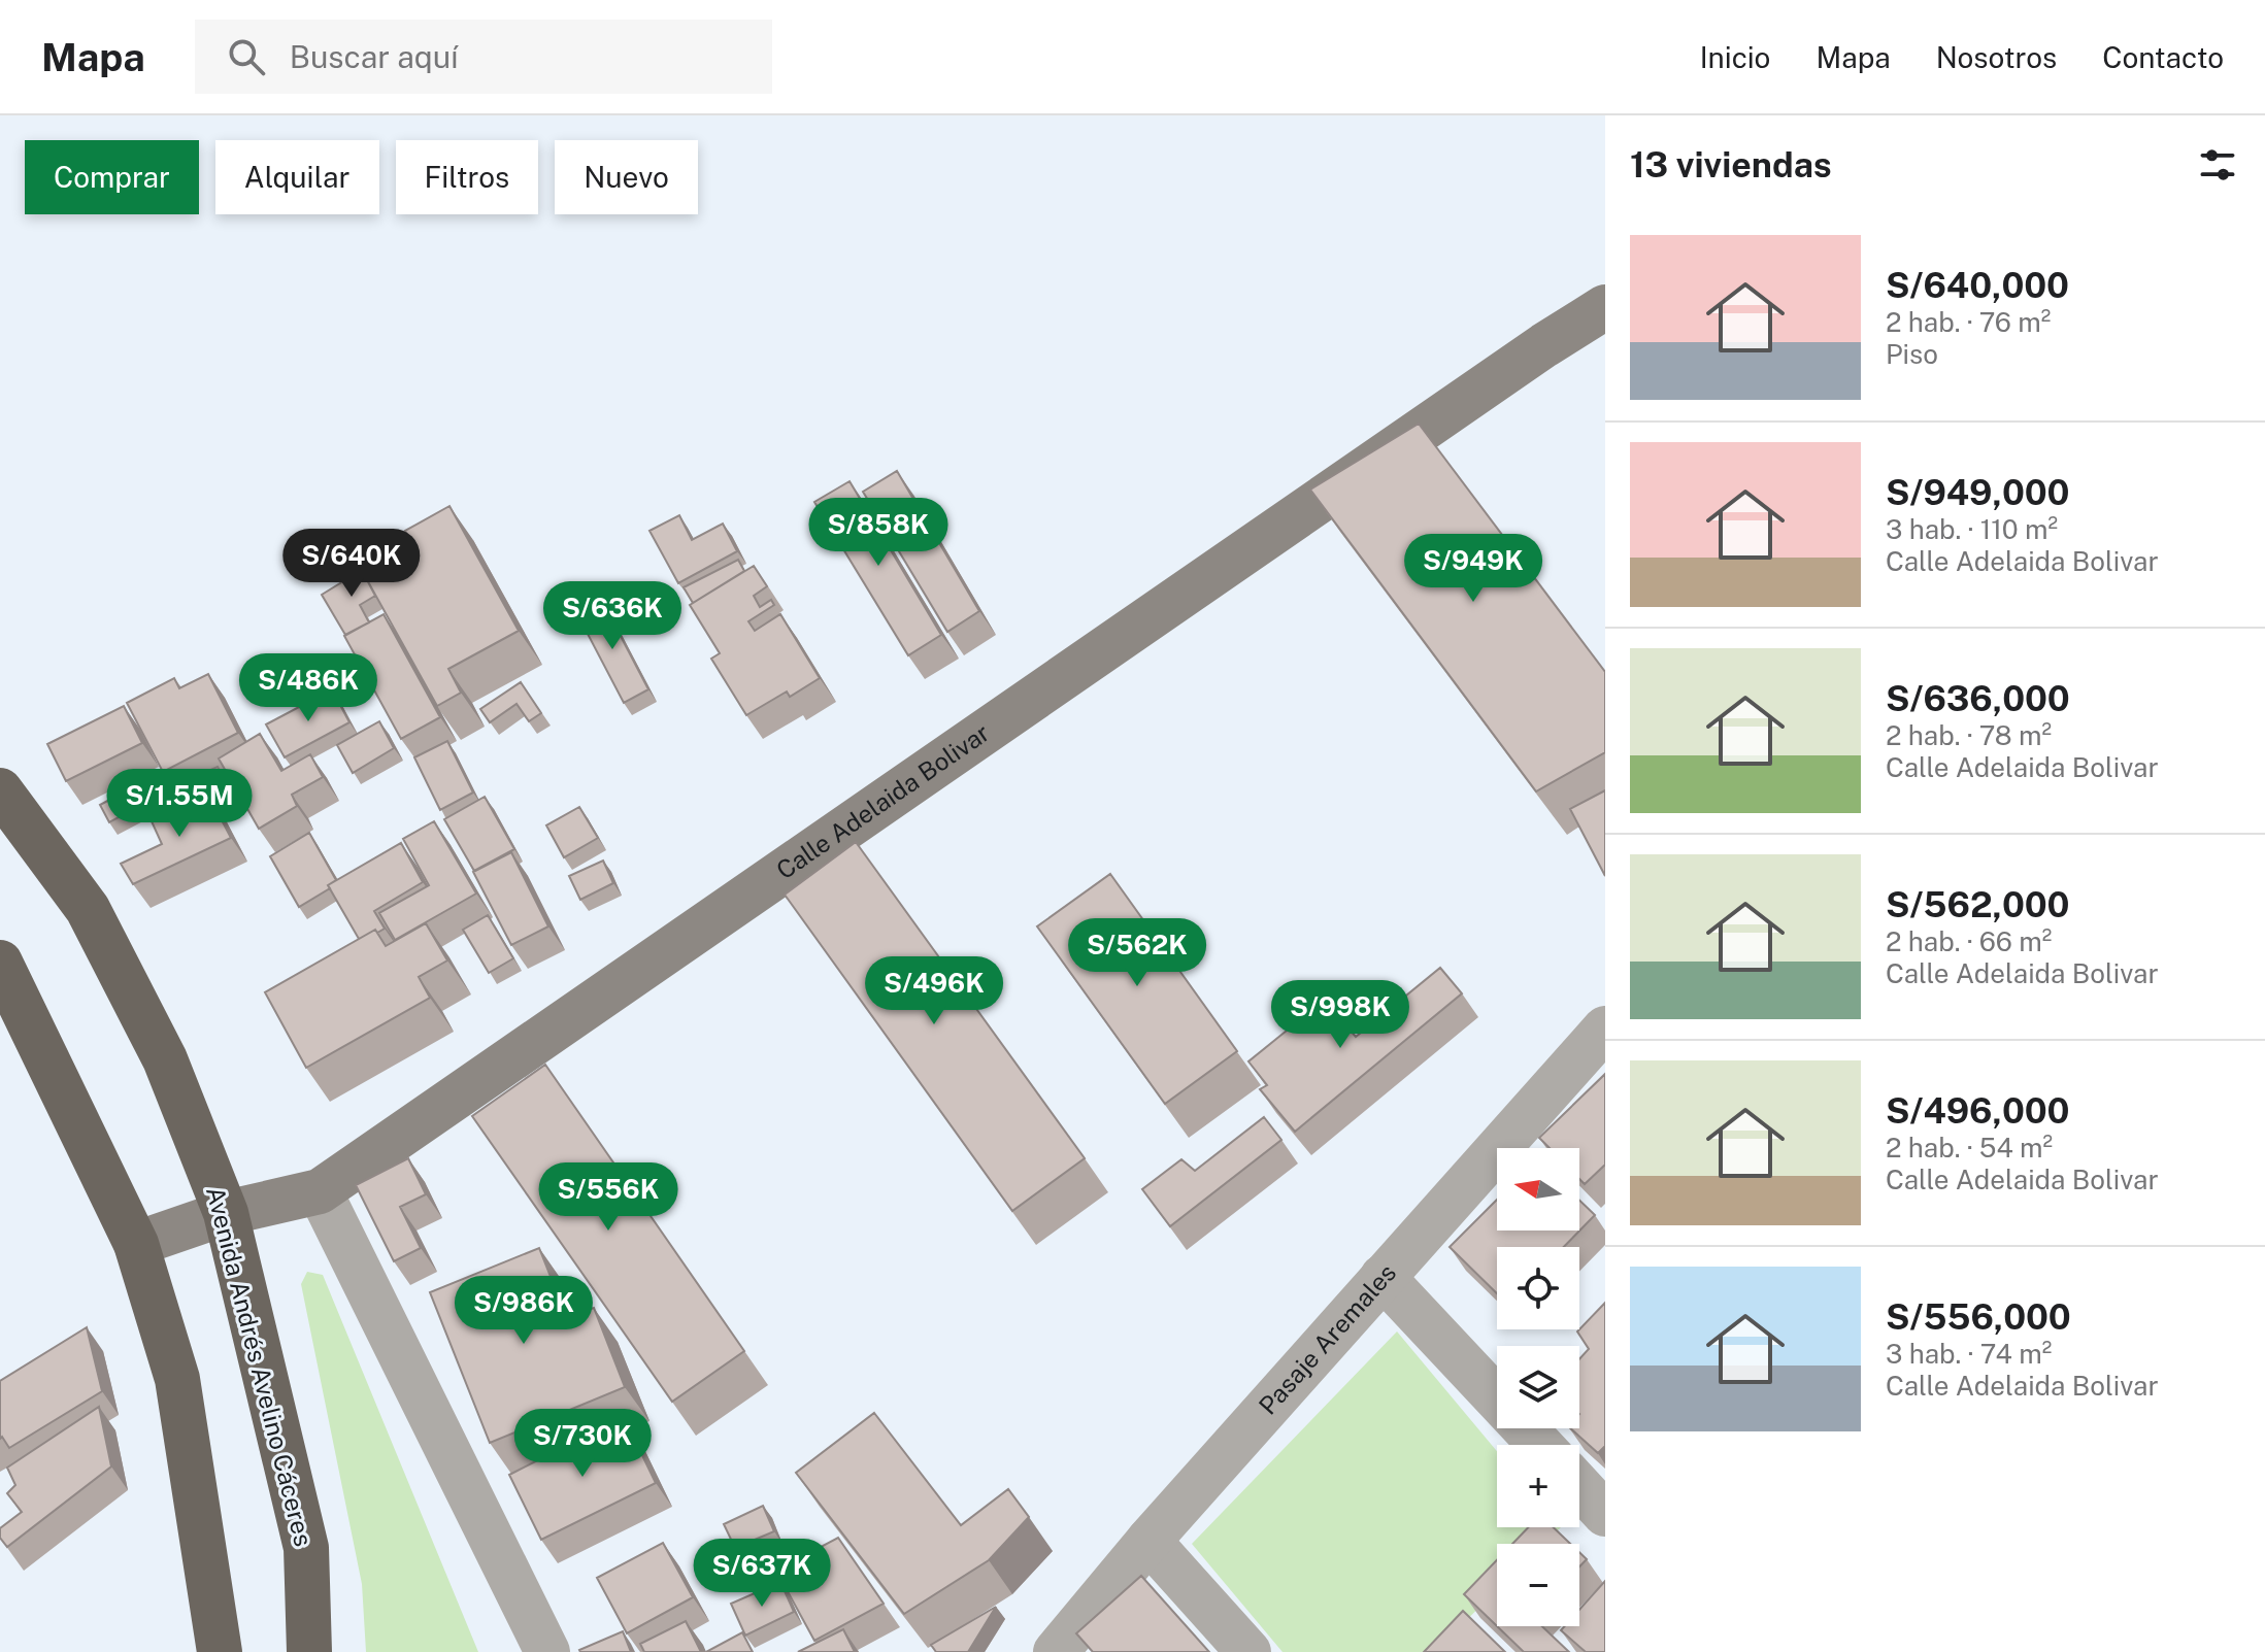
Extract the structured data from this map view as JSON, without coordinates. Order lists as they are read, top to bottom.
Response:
{
  "streets": {
    "highway": ["Avenida Andrés Avelino Cáceres"],
    "main road": ["Calle Adelaida Bolivar"],
    "street": ["Pasaje Aremales"]
  },
  "crossings": [
    ["Calle Adelaida Bolivar", "Avenida Andrés Avelino Cáceres"]
  ],
  "north": "left",
  "page": {
    "header": "Mapa",
    "search": "Buscar aquí",
    "nav": [
      "Inicio",
      "Mapa",
      "Nosotros",
      "Contacto"
    ],
    "heading": "13 viviendas",
    "chip": [
      "Comprar",
      "Alquilar",
      "Filtros",
      "Nuevo"
    ],
    "list": [
      {
        "name": "S/640,000",
        "note": "2 hab. · 76 m² · Piso"
      },
      {
        "name": "S/949,000",
        "note": "3 hab. · 110 m² · Calle Adelaida Bolivar"
      },
      {
        "name": "S/636,000",
        "note": "2 hab. · 78 m² · Calle Adelaida Bolivar"
      },
      {
        "name": "S/562,000",
        "note": "2 hab. · 66 m² · Calle Adelaida Bolivar"
      },
      {
        "name": "S/496,000",
        "note": "2 hab. · 54 m² · Calle Adelaida Bolivar"
      },
      {
        "name": "S/556,000",
        "note": "3 hab. · 74 m² · Calle Adelaida Bolivar"
      }
    ],
    "price": [
      "S/858K",
      "S/640K",
      "S/949K",
      "S/636K",
      "S/486K",
      "S/1.55M",
      "S/562K",
      "S/496K",
      "S/998K",
      "S/556K",
      "S/986K",
      "S/730K",
      "S/637K"
    ],
    "map_buttons": ["+", "−"]
  }
}
